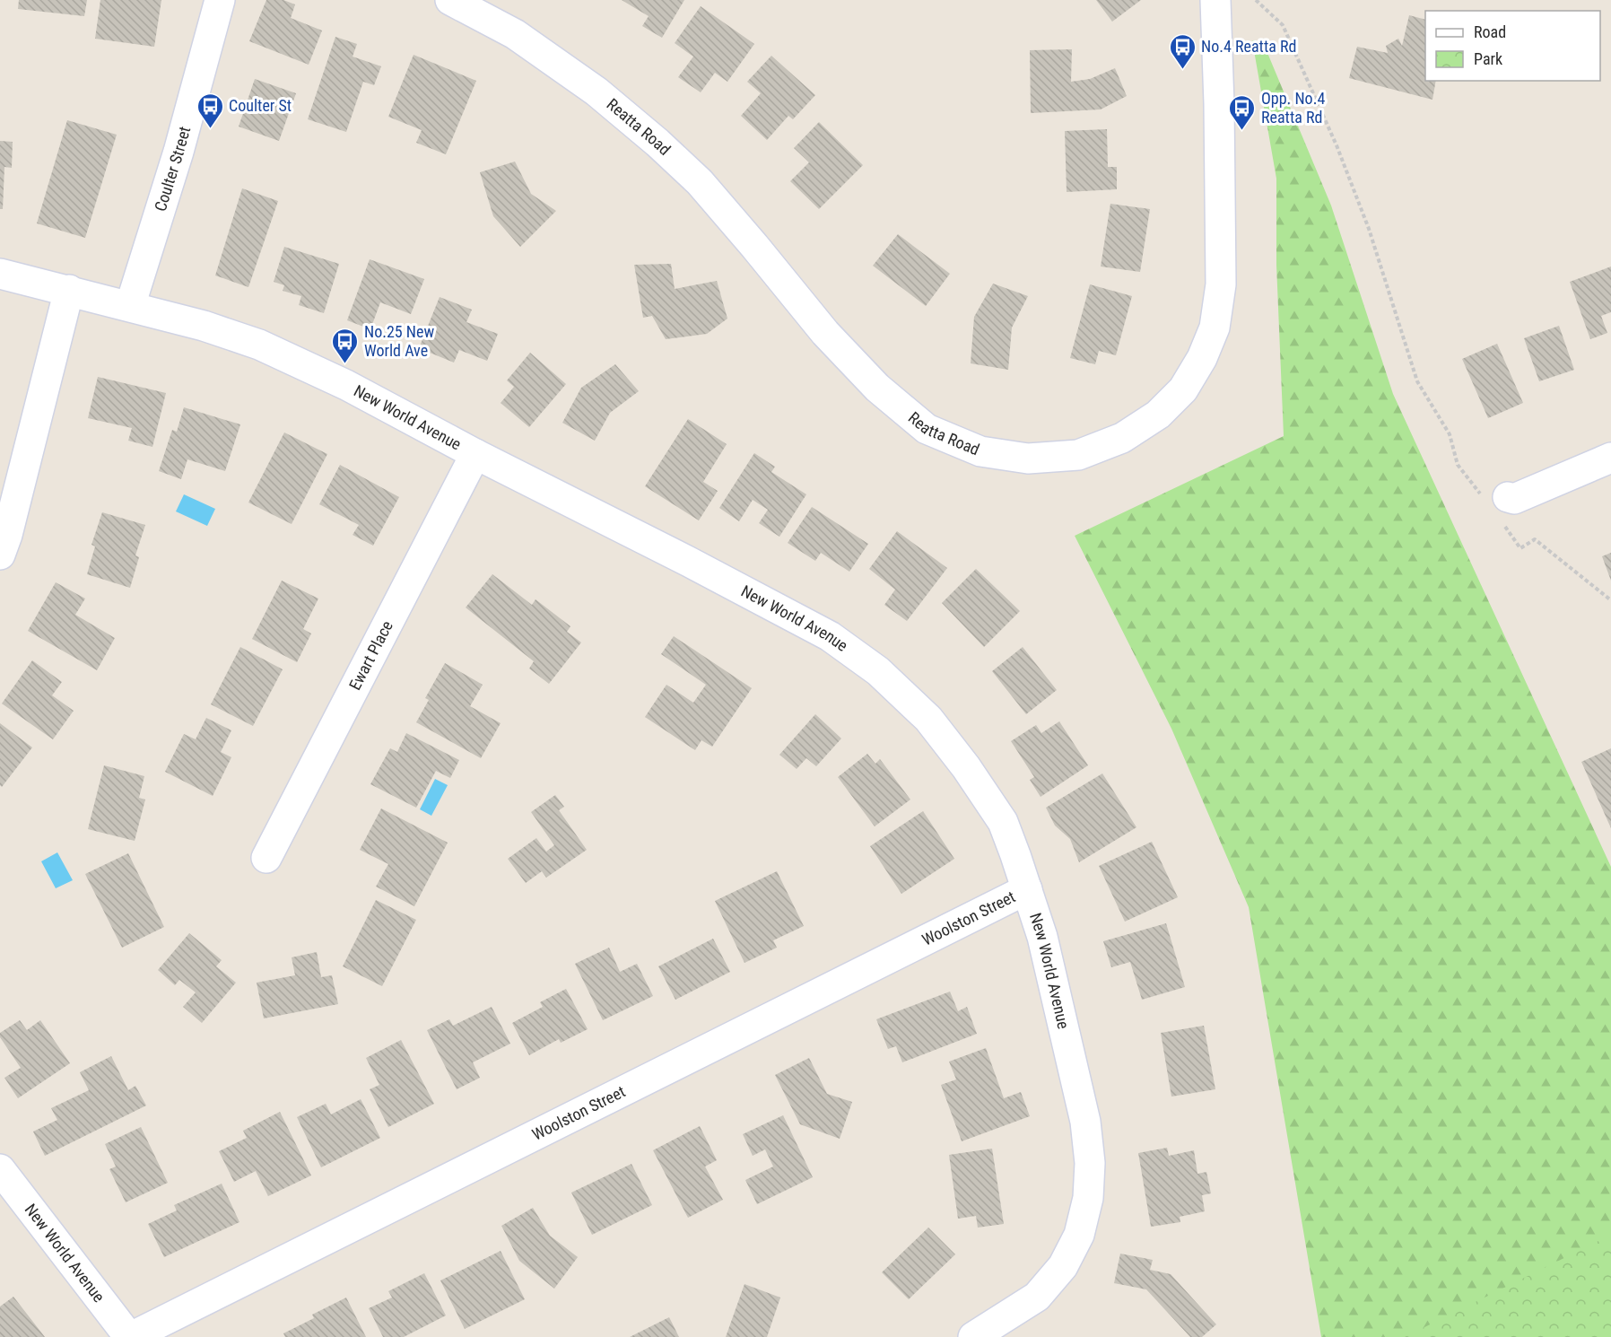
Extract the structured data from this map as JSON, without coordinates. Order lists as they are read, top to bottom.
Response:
{
  "streets": {
    "street": [
      "Reatta Road",
      "Coulter Street",
      "New World Avenue",
      "Ewart Place",
      "Woolston Street"
    ]
  },
  "crossings": [
    ["Coulter Street", "New World Avenue"],
    ["New World Avenue", "Ewart Place"],
    ["New World Avenue", "Woolston Street"]
  ],
  "places": {
    "bus stop": [
      "No.4 Reatta Rd",
      "Coulter St",
      "Opp. No.4 Reatta Rd",
      "No.25 New World Ave"
    ]
  },
  "legend": ["Road", "Park"]
}
